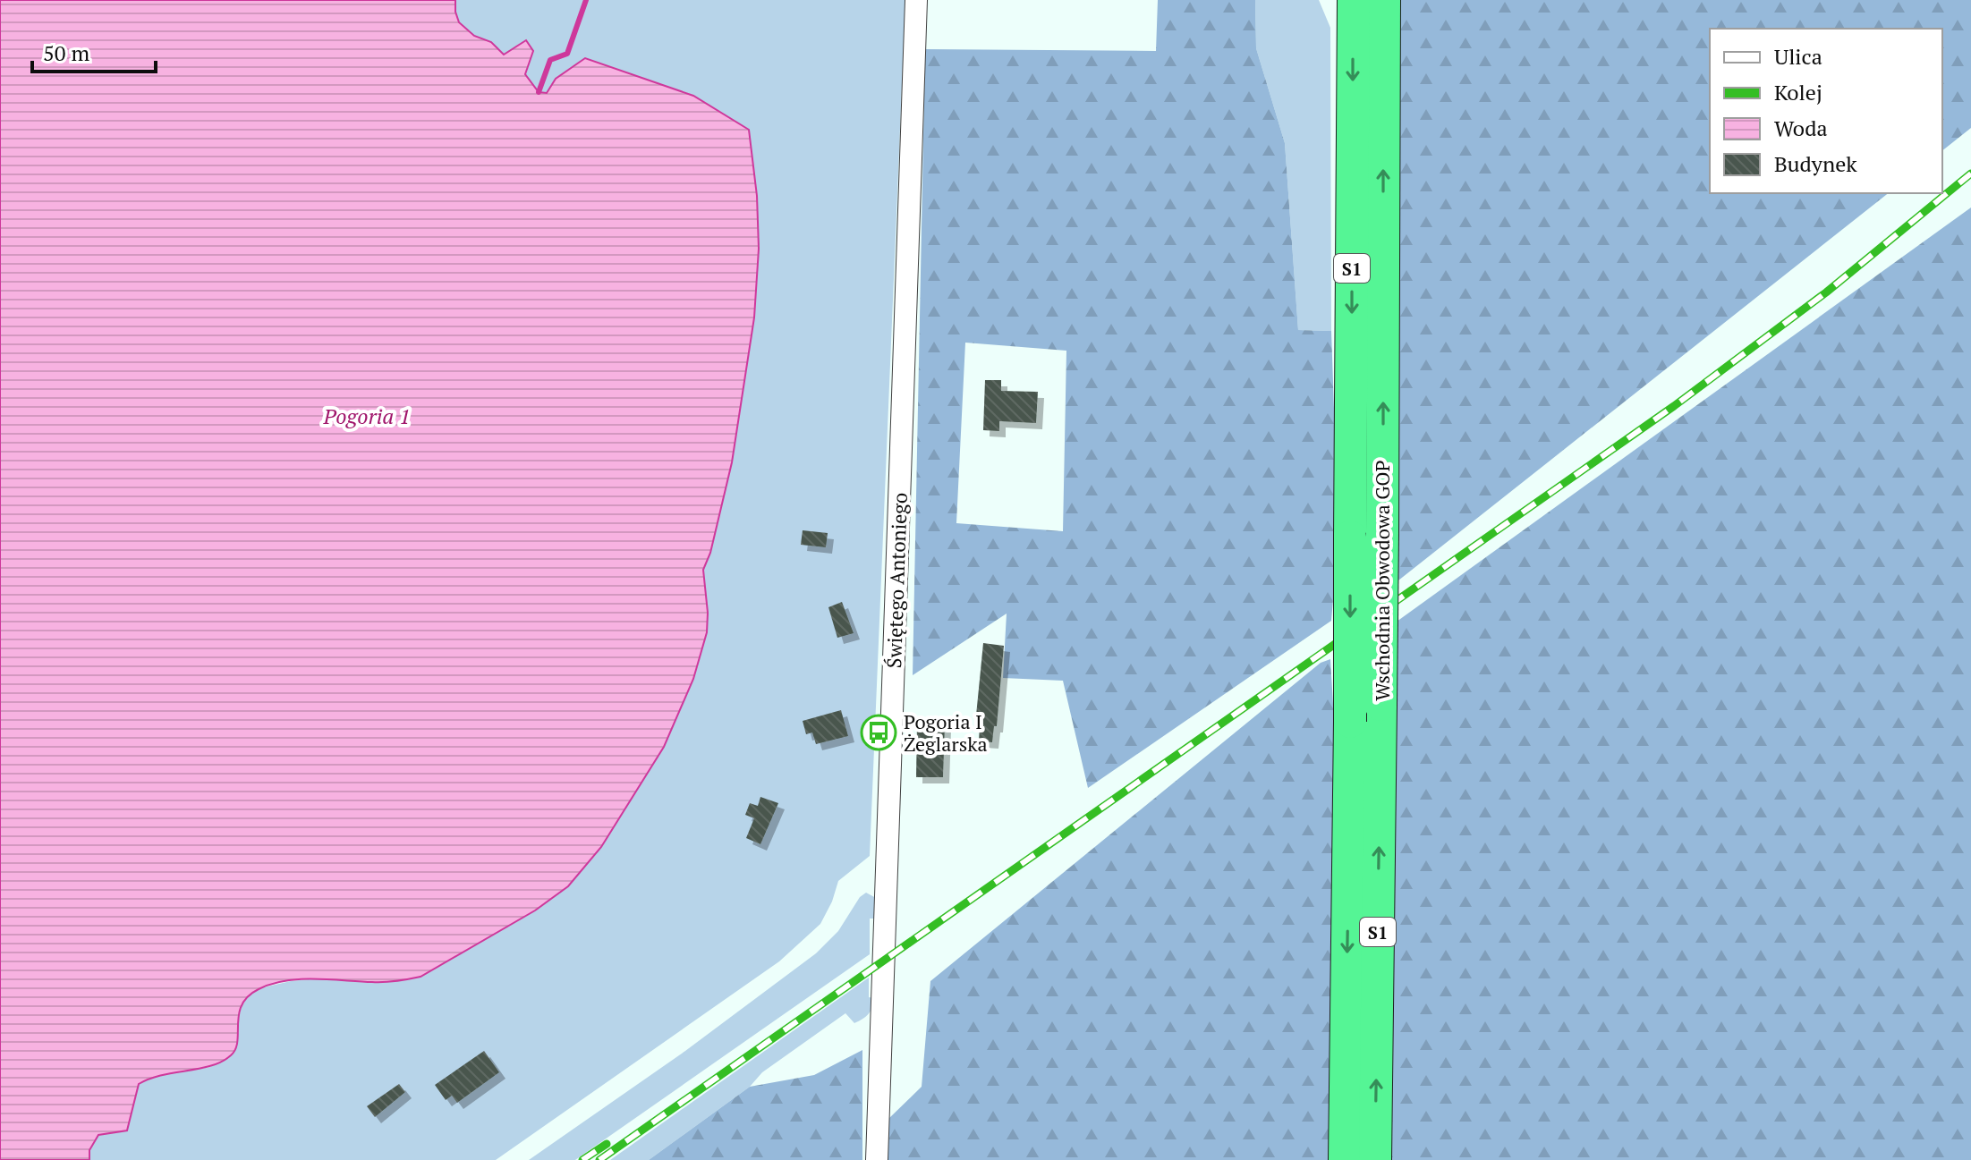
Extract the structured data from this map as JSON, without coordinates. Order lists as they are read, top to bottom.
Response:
{
  "streets": {
    "highway": ["S1", "Wschodnia Obwodowa GOP"],
    "street": ["Świętego Antoniego"]
  },
  "water": ["Pogoria 1"],
  "places": {
    "bus stop": ["Pogoria I Żeglarska"]
  },
  "legend": [
    "Ulica",
    "Kolej",
    "Woda",
    "Budynek"
  ],
  "scale_bar": "50 m"
}
